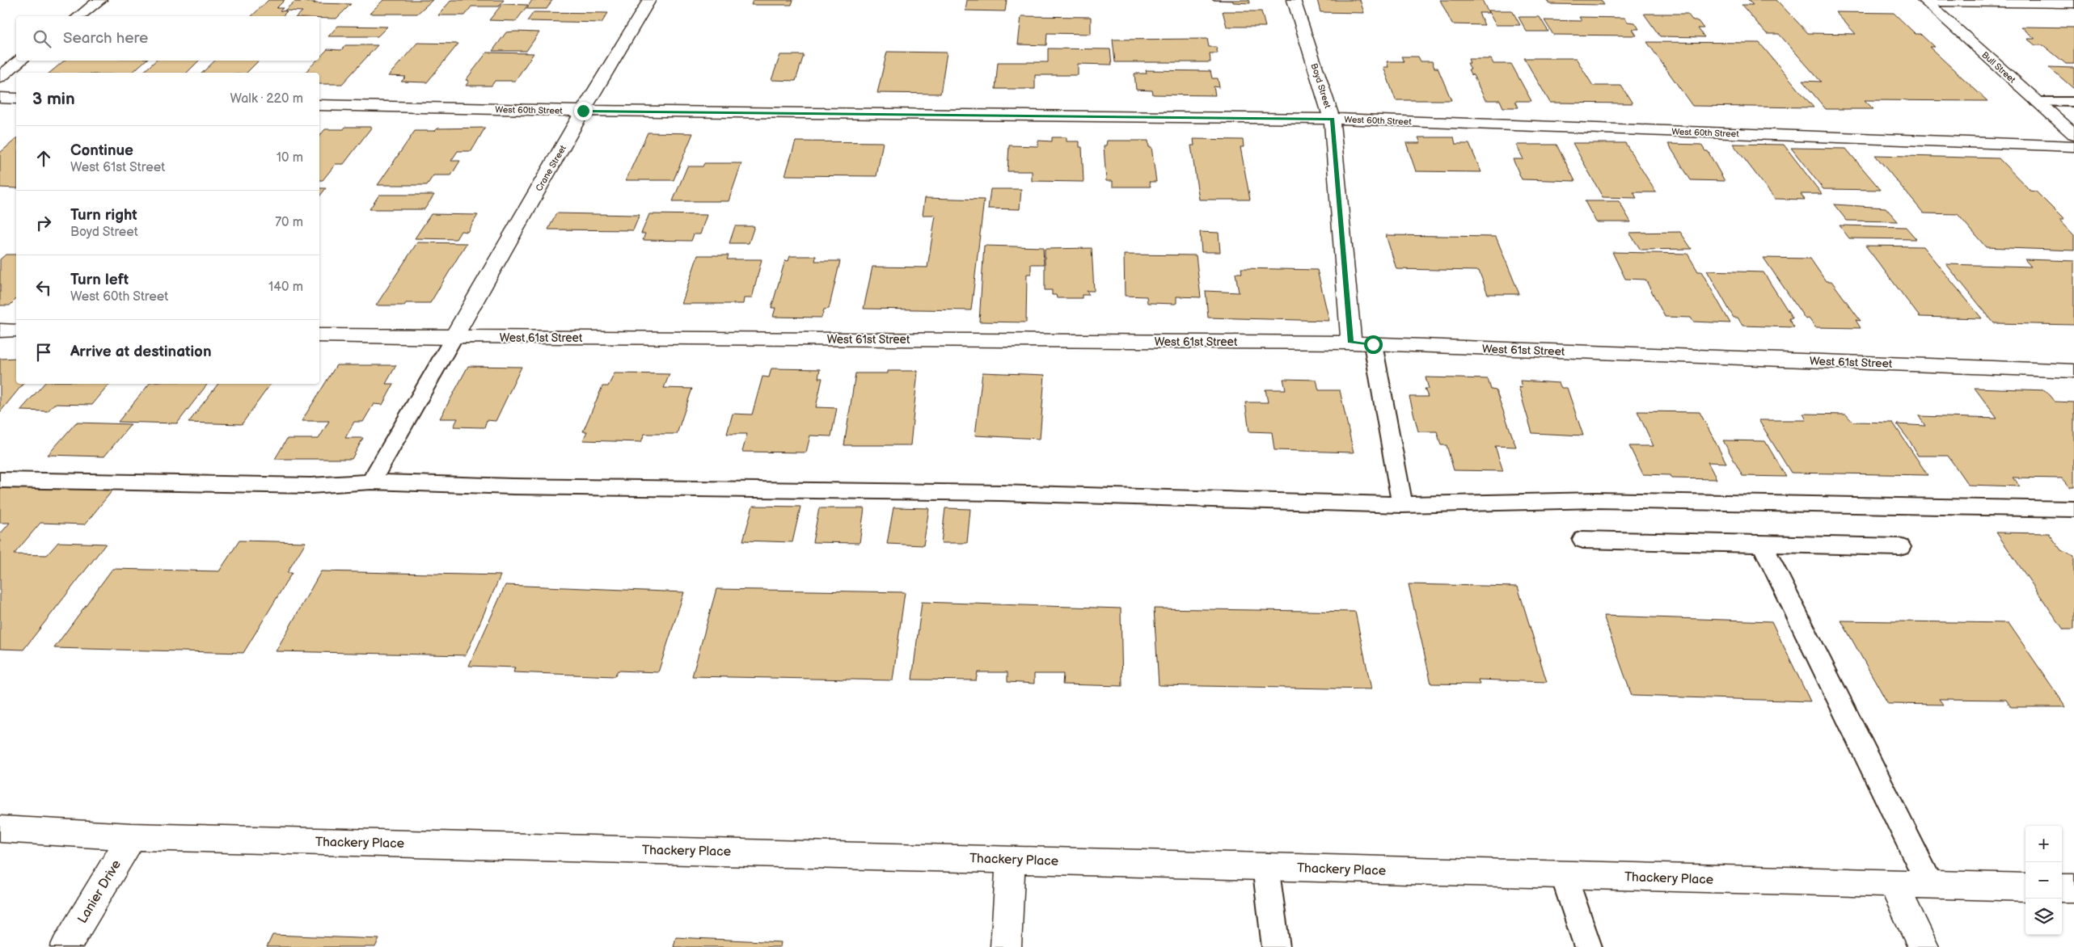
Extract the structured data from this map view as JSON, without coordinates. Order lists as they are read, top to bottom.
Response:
{
  "streets": {
    "street": [
      "Bull Street",
      "Boyd Street",
      "West 60th Street",
      "Crane Street",
      "West 61st Street",
      "Thackery Place",
      "Lanier Drive"
    ]
  },
  "crossings": [
    ["Boyd Street", "West 60th Street"],
    ["Boyd Street", "West 61st Street"],
    ["West 60th Street", "Crane Street"],
    ["Crane Street", "West 61st Street"],
    ["Thackery Place", "Lanier Drive"]
  ],
  "page": {
    "search": "Search here",
    "heading": ["3 min", "Walk · 220 m"],
    "list": [
      ["Continue", "West 61st Street", "10 m"],
      ["Turn right", "Boyd Street", "70 m"],
      ["Turn left", "West 60th Street", "140 m"],
      "Arrive at destination"
    ],
    "map_buttons": ["+", "−"]
  }
}
